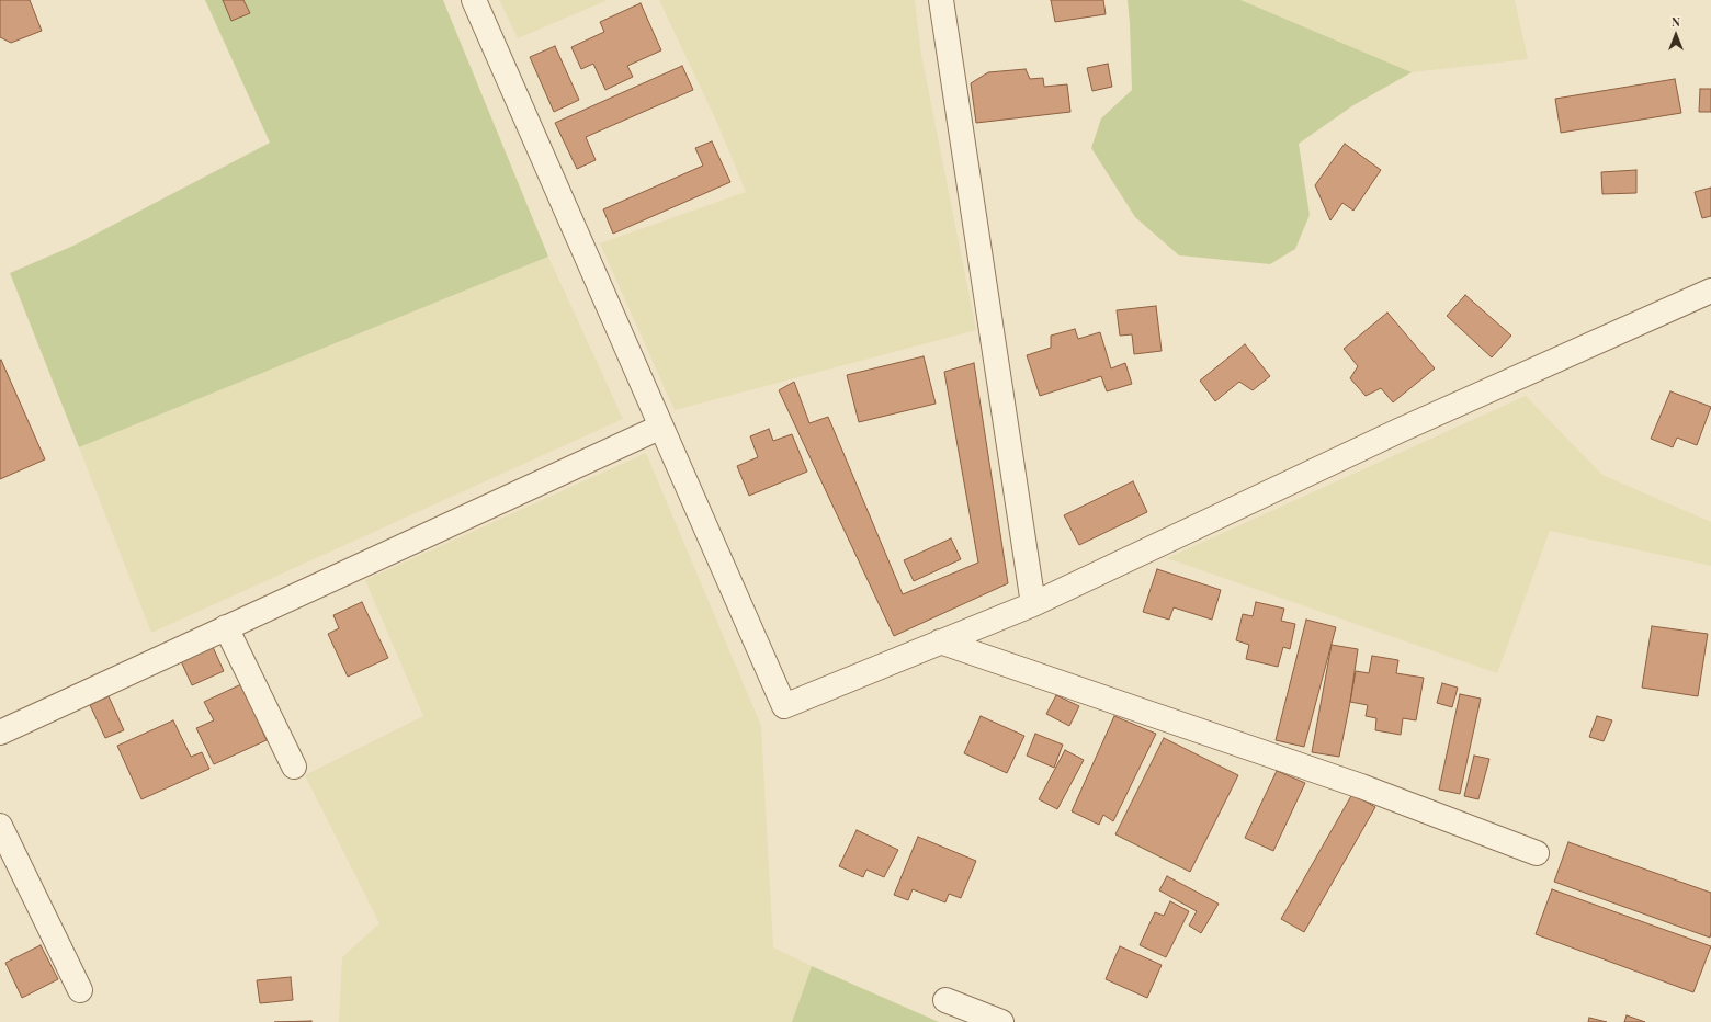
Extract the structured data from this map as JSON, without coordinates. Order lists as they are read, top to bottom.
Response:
{
  "north": "top"
}
